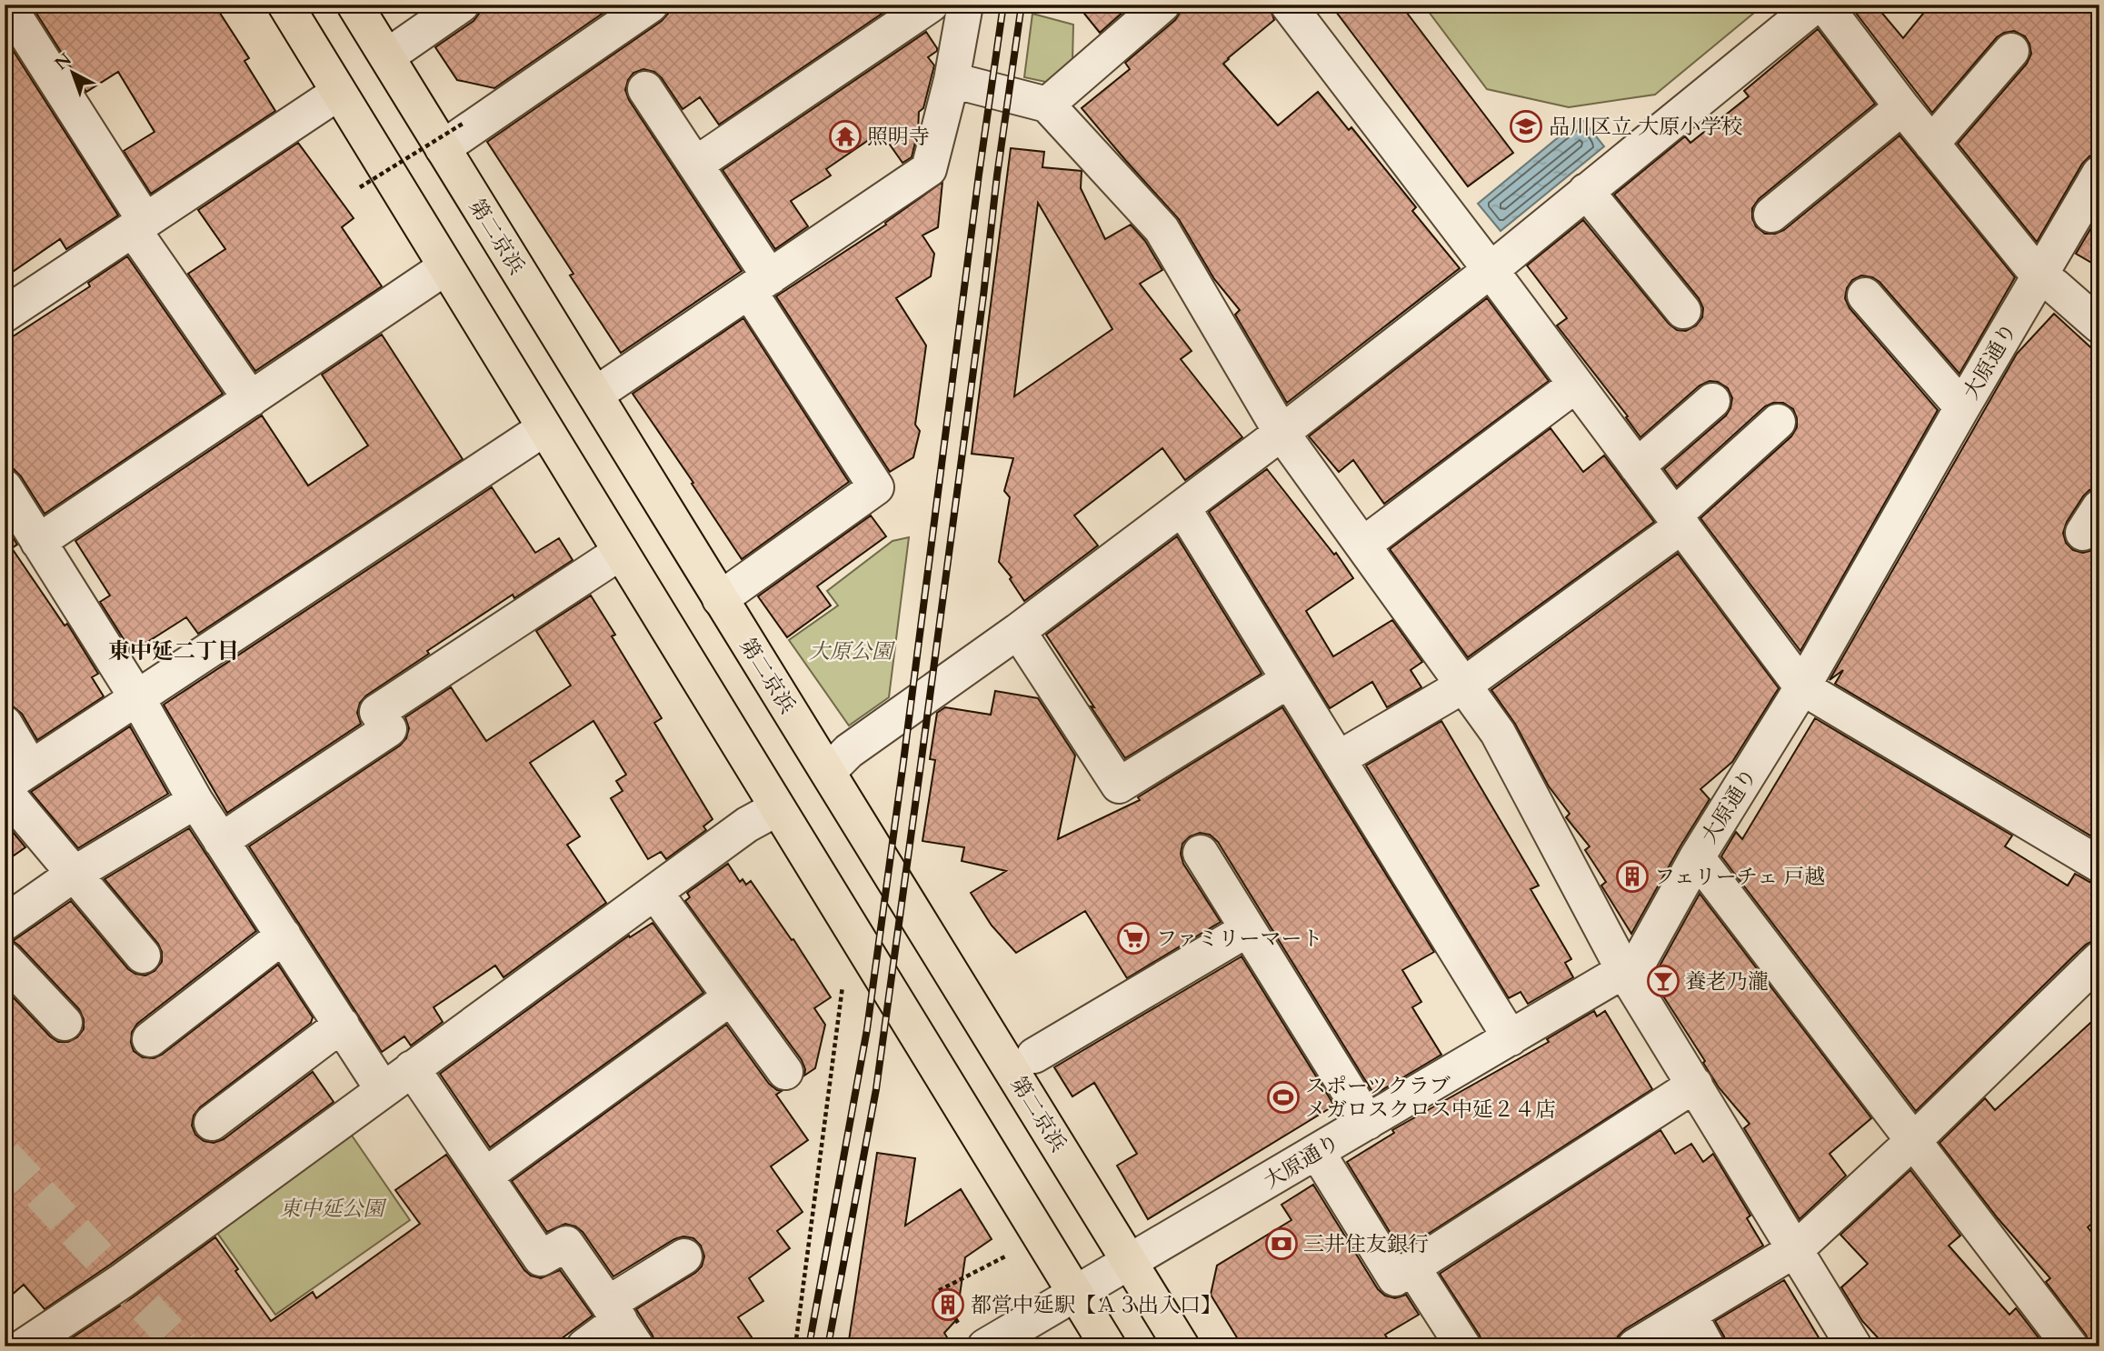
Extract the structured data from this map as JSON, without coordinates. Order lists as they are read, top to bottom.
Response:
{
  "streets": {
    "highway": ["第二京浜"],
    "street": ["大原通り"]
  },
  "crossings": [
    ["第二京浜", "大原通り"]
  ],
  "districts": ["東中延二丁目"],
  "parks": ["大原公園", "東中延公園"],
  "places": {
    "school or university": ["品川区立 大原小学校"],
    "temple": ["照明寺"],
    "building": ["フェリーチェ 戸越", "都営中延駅【Ａ３出入口】"],
    "supermarket": ["ファミリーマート"],
    "bar": ["養老乃瀧"],
    "sports": ["スポーツクラブ メガロスクロス中延２４店"],
    "bank": ["三井住友銀行"]
  },
  "north": "top left"
}
